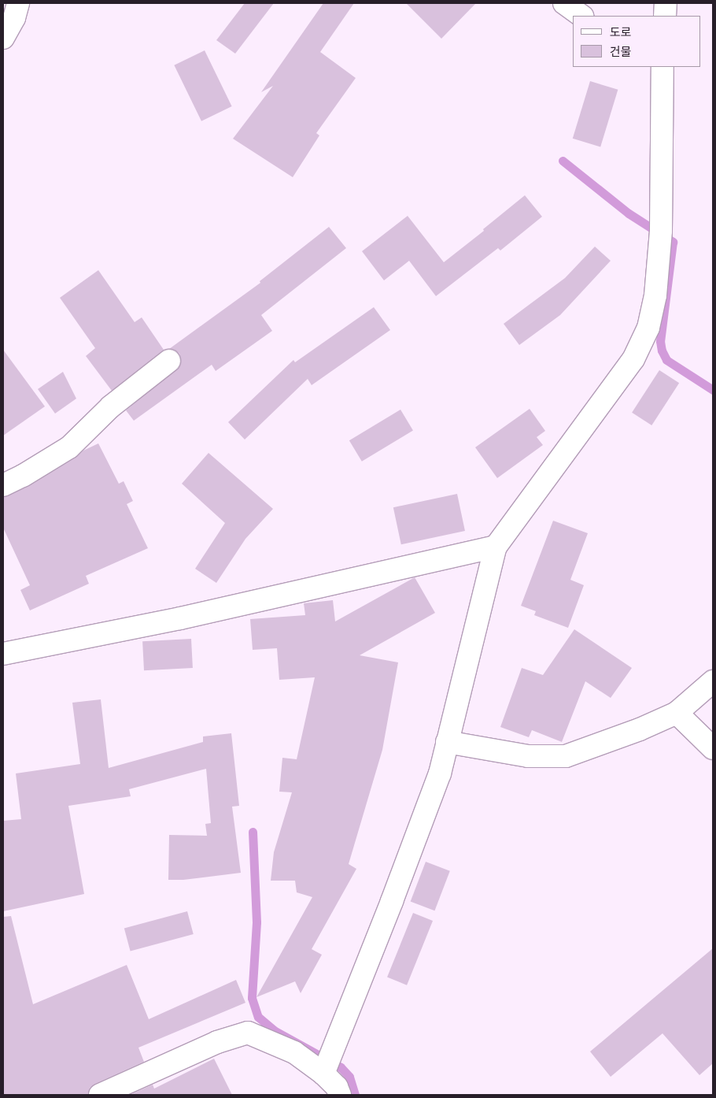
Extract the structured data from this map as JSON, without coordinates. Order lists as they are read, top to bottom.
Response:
{
  "legend": ["도로", "건물"]
}
